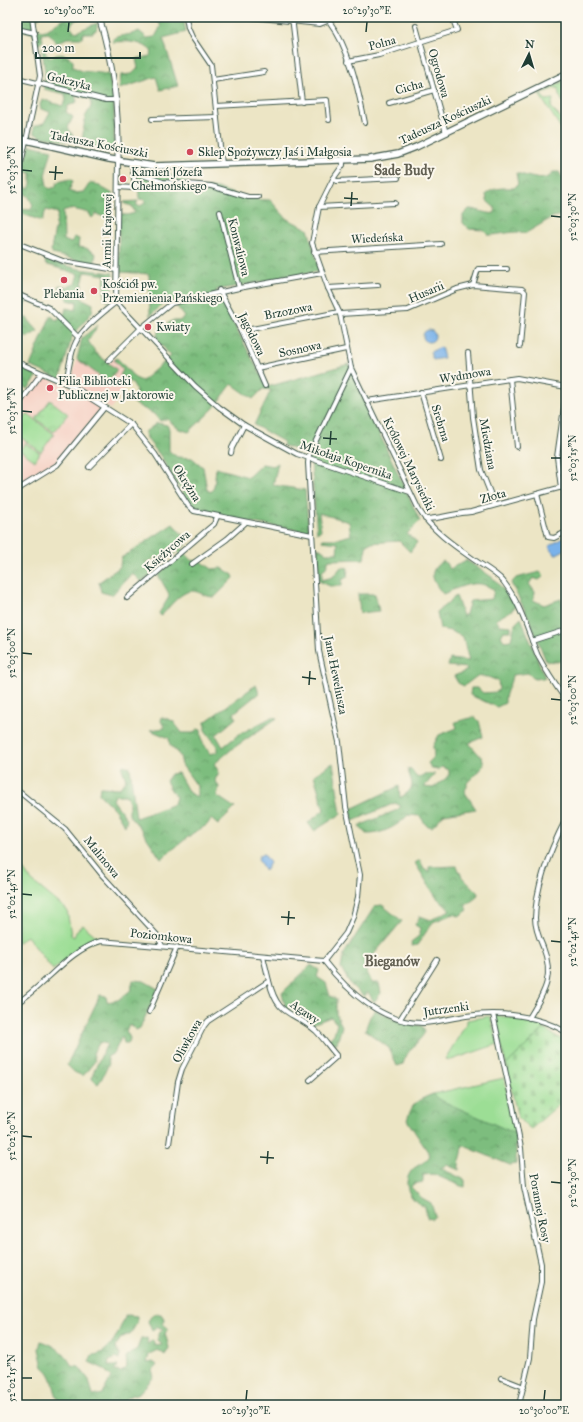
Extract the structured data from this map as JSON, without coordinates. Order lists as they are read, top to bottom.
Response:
{
  "streets": {
    "main road": ["Tadeusza Kościuszki"],
    "street": [
      "Polna",
      "Ogrodowa",
      "Golczyka",
      "Cicha",
      "Armii Krajowej",
      "Wiedeńska",
      "Konwaliowa",
      "Husarii",
      "Brzozowa",
      "Jagodowa",
      "Sosnowa",
      "Wydmowa",
      "Srebrna",
      "Miedziana",
      "Mikołaja Kopernika",
      "Królowej Marysieńki",
      "Okrężna",
      "Złota",
      "Księżycowa",
      "Jana Heweliusza",
      "Malinowa",
      "Poziomkowa",
      "Jutrzenki",
      "Agawy",
      "Oliwkowa",
      "Porannej Rosy"
    ]
  },
  "crossings": [
    ["Polna", "Ogrodowa"],
    ["Ogrodowa", "Cicha"],
    ["Ogrodowa", "Tadeusza Kościuszki"],
    ["Tadeusza Kościuszki", "Armii Krajowej"],
    ["Tadeusza Kościuszki", "Królowej Marysieńki"],
    ["Armii Krajowej", "Mikołaja Kopernika"],
    ["Wiedeńska", "Królowej Marysieńki"],
    ["Husarii", "Brzozowa"],
    ["Husarii", "Królowej Marysieńki"],
    ["Brzozowa", "Jagodowa"],
    ["Brzozowa", "Królowej Marysieńki"],
    ["Jagodowa", "Sosnowa"],
    ["Sosnowa", "Królowej Marysieńki"],
    ["Wydmowa", "Srebrna"],
    ["Wydmowa", "Miedziana"],
    ["Wydmowa", "Królowej Marysieńki"],
    ["Miedziana", "Złota"],
    ["Mikołaja Kopernika", "Królowej Marysieńki"],
    ["Mikołaja Kopernika", "Jana Heweliusza"],
    ["Królowej Marysieńki", "Złota"],
    ["Królowej Marysieńki", "Jana Heweliusza"],
    ["Okrężna", "Księżycowa"],
    ["Okrężna", "Jana Heweliusza"],
    ["Jana Heweliusza", "Poziomkowa"],
    ["Jana Heweliusza", "Jutrzenki"],
    ["Malinowa", "Poziomkowa"],
    ["Poziomkowa", "Jutrzenki"],
    ["Jutrzenki", "Porannej Rosy"],
    ["Agawy", "Oliwkowa"]
  ],
  "districts": ["Sade Budy", "Bieganów"],
  "places": [
    "Sklep Spożywczy Jaś i Małgosia",
    "Kamień Józefa Chełmońskiego",
    "Plebania",
    "Kościół pw. Przemienienia Pańskiego",
    "Kwiaty",
    "Filia Biblioteki Publicznej w Jaktorowie"
  ],
  "scale_bar": "200 m",
  "north": "top",
  "coordinates": [
    "20°29'00\"E",
    "20°29'30\"E",
    "52°03'30\"N",
    "52°03'15\"N",
    "52°03'00\"N",
    "52°02'45\"N",
    "52°02'30\"N",
    "52°02'15\"N",
    "20°30'00\"E"
  ]
}
